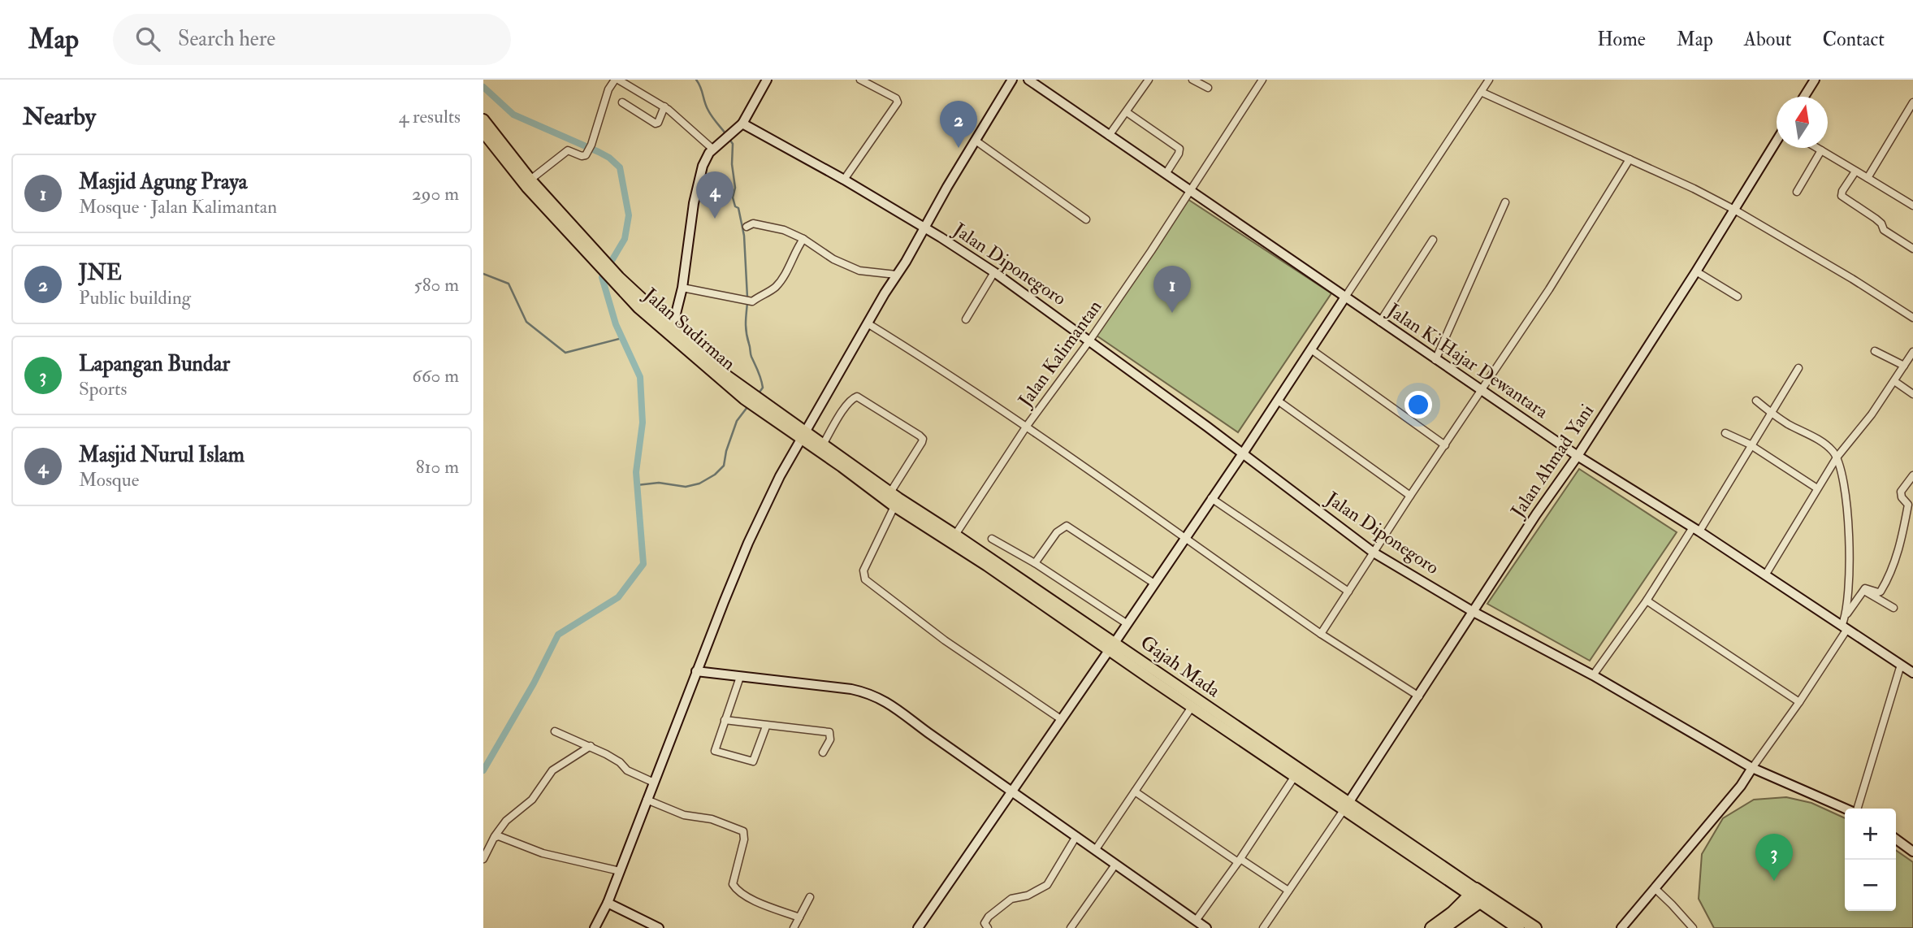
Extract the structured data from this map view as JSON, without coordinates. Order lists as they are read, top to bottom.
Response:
{
  "streets": {
    "highway": ["Gajah Mada"],
    "main road": ["Jalan Sudirman"],
    "street": [
      "Jalan Diponegoro",
      "Jalan Kalimantan",
      "Jalan Ki Hajar Dewantara",
      "Jalan Ahmad Yani"
    ]
  },
  "crossings": [
    ["Jalan Diponegoro", "Jalan Kalimantan"],
    ["Jalan Diponegoro", "Jalan Ahmad Yani"],
    ["Jalan Kalimantan", "Jalan Ki Hajar Dewantara"],
    ["Jalan Kalimantan", "Gajah Mada"],
    ["Jalan Ki Hajar Dewantara", "Jalan Ahmad Yani"],
    ["Jalan Ahmad Yani", "Gajah Mada"]
  ],
  "north": "top",
  "page": {
    "header": "Map",
    "search": "Search here",
    "nav": [
      "Home",
      "Map",
      "About",
      "Contact"
    ],
    "heading": ["Nearby", "4 results"],
    "pins": [
      "2",
      "4",
      "1",
      "3"
    ],
    "list": [
      {
        "mark": "1",
        "name": "Masjid Agung Praya",
        "note": "Mosque · Jalan Kalimantan",
        "value": "290 m"
      },
      {
        "mark": "2",
        "name": "JNE",
        "note": "Public building",
        "value": "580 m"
      },
      {
        "mark": "3",
        "name": "Lapangan Bundar",
        "note": "Sports",
        "value": "660 m"
      },
      {
        "mark": "4",
        "name": "Masjid Nurul Islam",
        "note": "Mosque",
        "value": "810 m"
      }
    ],
    "map_buttons": ["+", "−"]
  }
}
